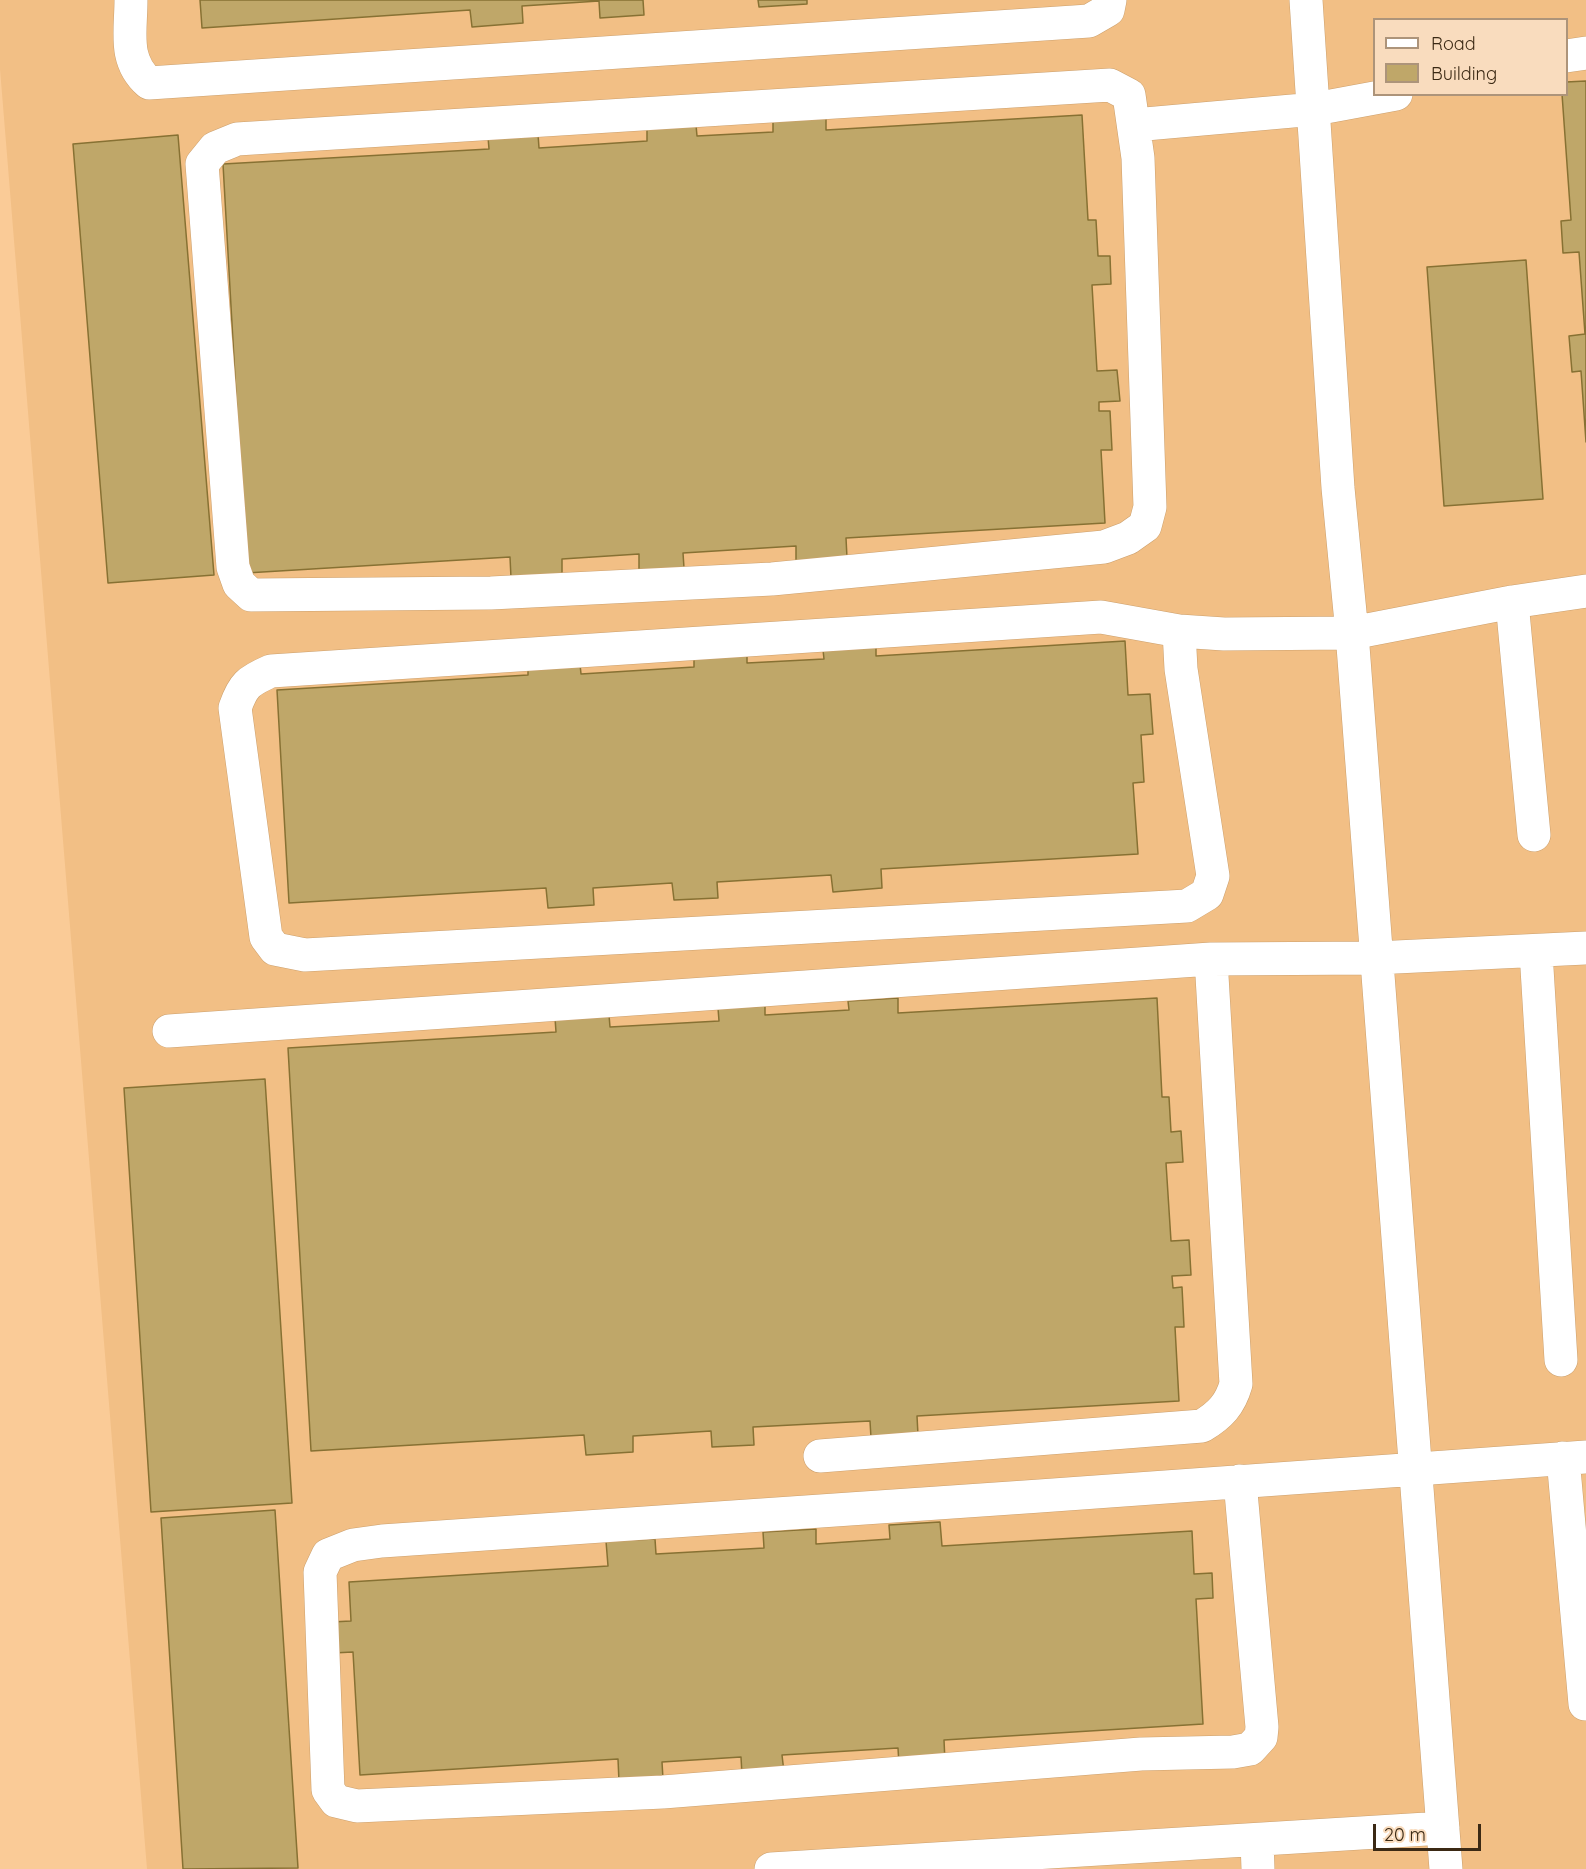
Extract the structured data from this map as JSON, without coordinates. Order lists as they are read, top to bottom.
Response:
{
  "legend": ["Road", "Building"],
  "scale_bar": "20 m"
}
